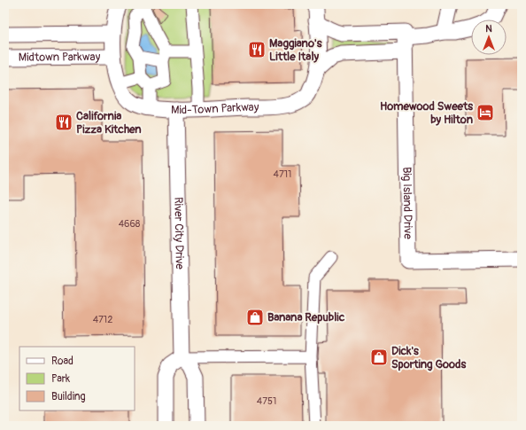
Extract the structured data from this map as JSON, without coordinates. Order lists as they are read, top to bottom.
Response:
{
  "streets": {
    "street": [
      "Midtown Parkway",
      "Mid-Town Parkway",
      "Big Island Drive",
      "River City Drive"
    ]
  },
  "crossings": [
    ["Midtown Parkway", "Mid-Town Parkway"],
    ["Mid-Town Parkway", "River City Drive"]
  ],
  "places": {
    "restaurant": ["Maggiano's Little Italy", "California Pizza Kitchen"],
    "hotel": ["Homewood Sweets by Hilton"],
    "shop": ["Banana Republic", "Dick's Sporting Goods"]
  },
  "house_numbers": [
    "4711",
    "4668",
    "4712",
    "4751"
  ],
  "legend": ["Road", "Park", "Building"],
  "north": "top"
}
